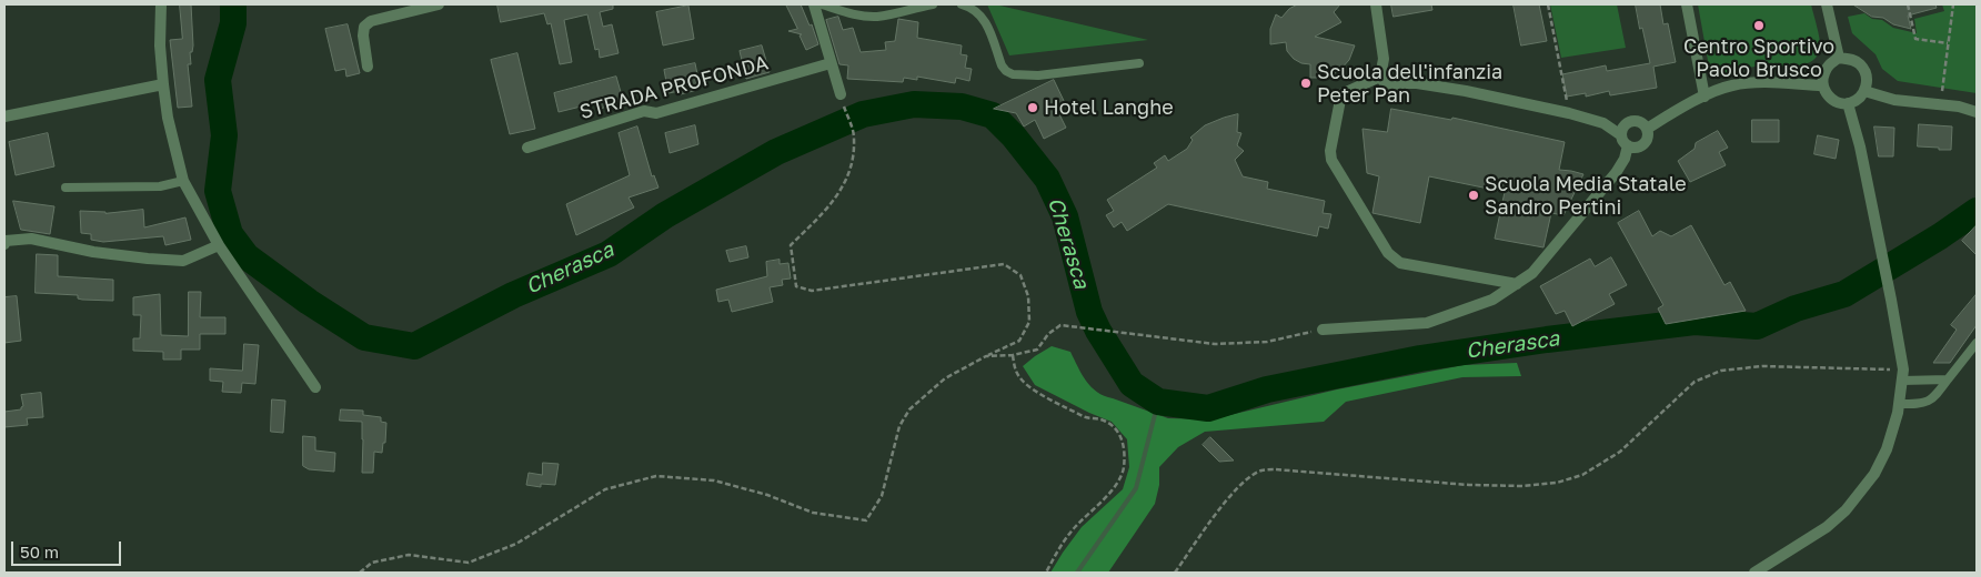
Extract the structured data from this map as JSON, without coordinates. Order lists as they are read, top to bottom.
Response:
{
  "streets": {
    "street": ["STRADA PROFONDA"]
  },
  "water": ["Cherasca"],
  "places": [
    "Centro Sportivo Paolo Brusco",
    "Scuola dell'infanzia Peter Pan",
    "Hotel Langhe",
    "Scuola Media Statale Sandro Pertini"
  ],
  "scale_bar": "50 m"
}
